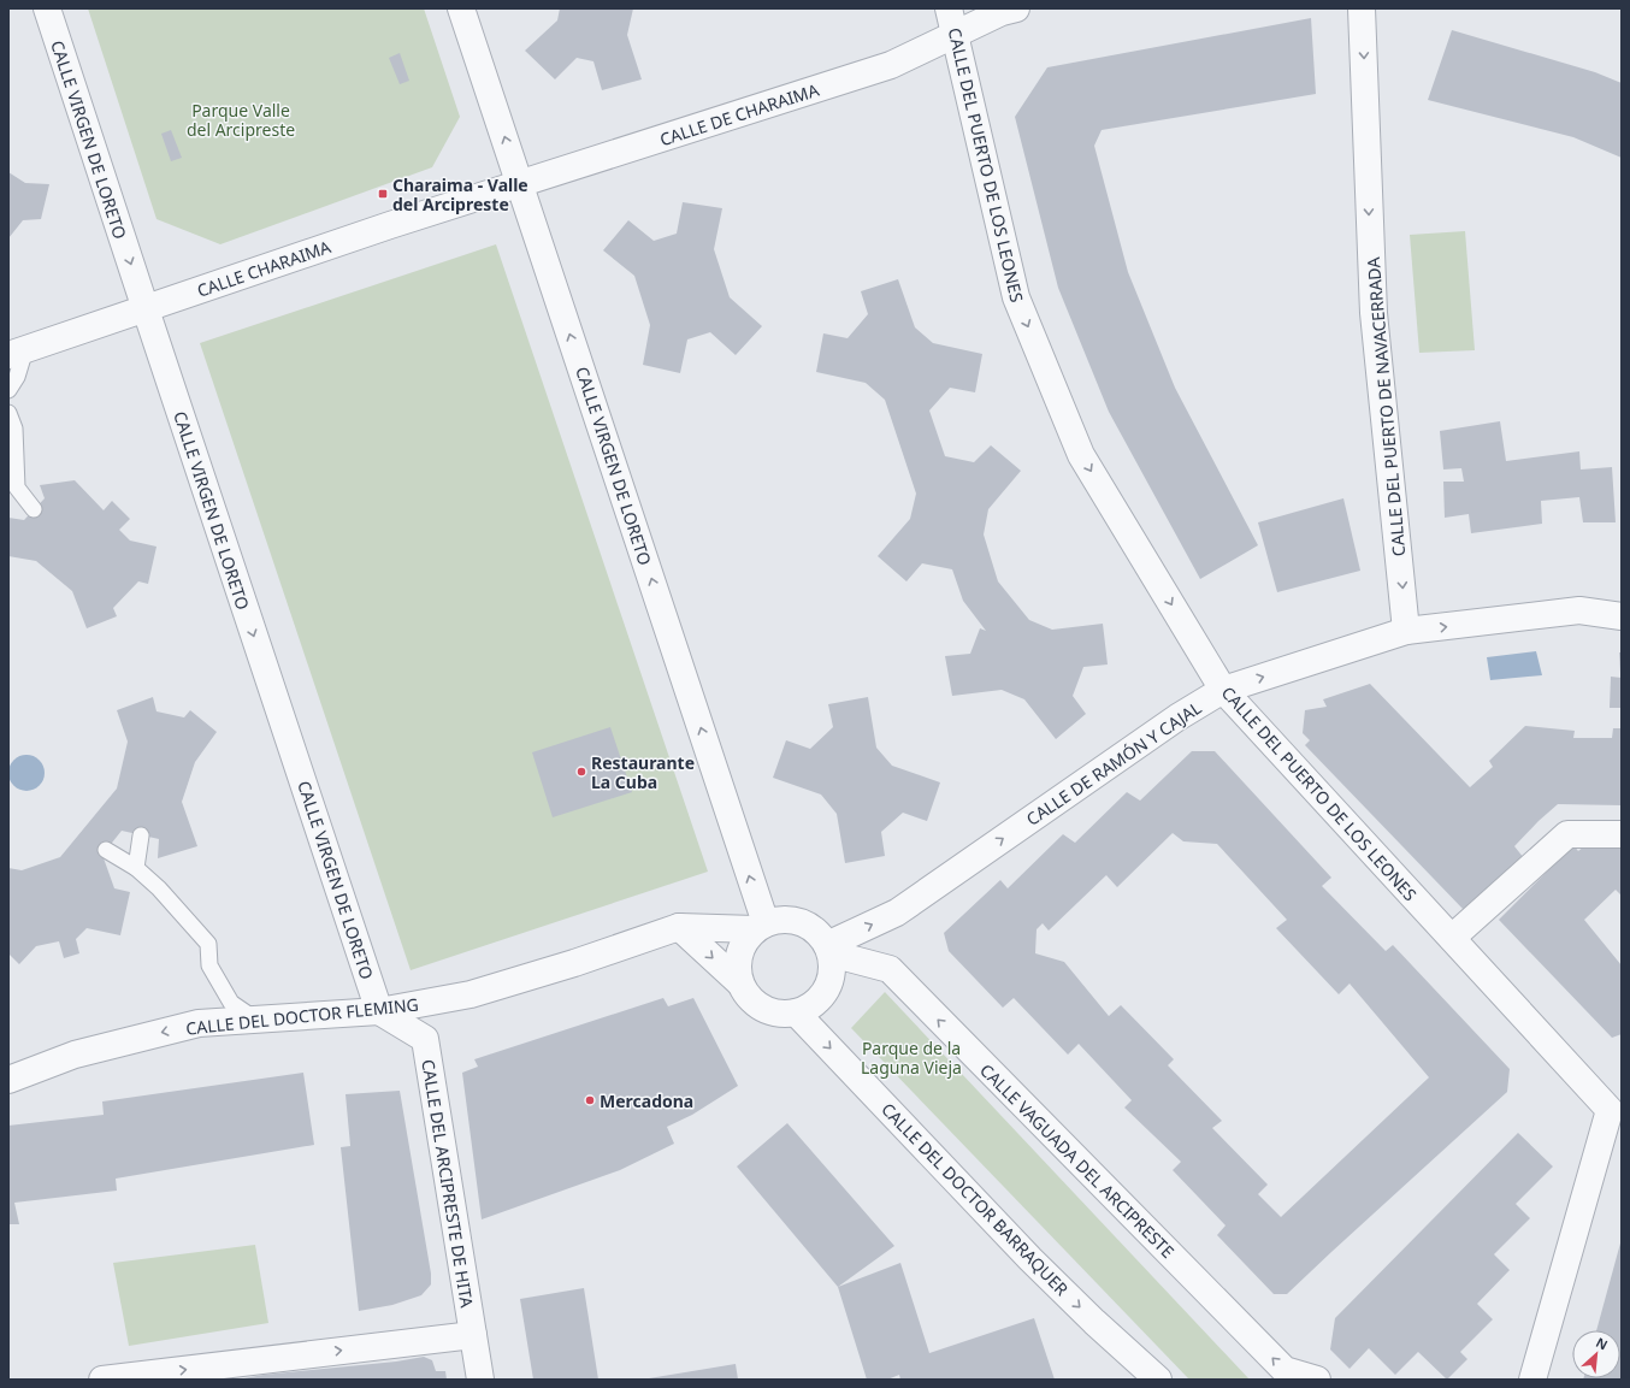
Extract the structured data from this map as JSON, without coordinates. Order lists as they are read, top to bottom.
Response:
{
  "streets": {
    "street": [
      "CALLE DE CHARAIMA",
      "CALLE VIRGEN DE LORETO",
      "CALLE DEL PUERTO DE LOS LEONES",
      "CALLE CHARAIMA",
      "CALLE DEL PUERTO DE NAVACERRADA",
      "CALLE DE RAMÓN Y CAJAL",
      "CALLE DEL DOCTOR FLEMING",
      "CALLE VAGUADA DEL ARCIPRESTE",
      "CALLE DEL ARCIPRESTE DE HITA",
      "CALLE DEL DOCTOR BARRAQUER"
    ]
  },
  "crossings": [
    ["CALLE DE CHARAIMA", "CALLE VIRGEN DE LORETO"],
    ["CALLE DE CHARAIMA", "CALLE DEL PUERTO DE LOS LEONES"],
    ["CALLE DE CHARAIMA", "CALLE CHARAIMA"],
    ["CALLE VIRGEN DE LORETO", "CALLE CHARAIMA"],
    ["CALLE VIRGEN DE LORETO", "CALLE DE RAMÓN Y CAJAL"],
    ["CALLE VIRGEN DE LORETO", "CALLE DEL DOCTOR FLEMING"],
    ["CALLE VIRGEN DE LORETO", "CALLE VAGUADA DEL ARCIPRESTE"],
    ["CALLE VIRGEN DE LORETO", "CALLE DEL ARCIPRESTE DE HITA"],
    ["CALLE VIRGEN DE LORETO", "CALLE DEL DOCTOR BARRAQUER"],
    ["CALLE DEL PUERTO DE LOS LEONES", "CALLE DE RAMÓN Y CAJAL"],
    ["CALLE DEL PUERTO DE NAVACERRADA", "CALLE DE RAMÓN Y CAJAL"],
    ["CALLE DE RAMÓN Y CAJAL", "CALLE DEL DOCTOR FLEMING"],
    ["CALLE DE RAMÓN Y CAJAL", "CALLE VAGUADA DEL ARCIPRESTE"],
    ["CALLE DE RAMÓN Y CAJAL", "CALLE DEL DOCTOR BARRAQUER"],
    ["CALLE DEL DOCTOR FLEMING", "CALLE VAGUADA DEL ARCIPRESTE"],
    ["CALLE DEL DOCTOR FLEMING", "CALLE DEL ARCIPRESTE DE HITA"],
    ["CALLE DEL DOCTOR FLEMING", "CALLE DEL DOCTOR BARRAQUER"],
    ["CALLE VAGUADA DEL ARCIPRESTE", "CALLE DEL DOCTOR BARRAQUER"]
  ],
  "one_way": [
    "CALLE DEL PUERTO DE LOS LEONES",
    "CALLE DEL PUERTO DE NAVACERRADA",
    "CALLE DE RAMÓN Y CAJAL",
    "CALLE VAGUADA DEL ARCIPRESTE",
    "CALLE DEL DOCTOR BARRAQUER"
  ],
  "parks": ["Parque Valle del Arcipreste", "Parque de la Laguna Vieja"],
  "places": {
    "transit": ["Charaima - Valle del Arcipreste"],
    "other": ["Restaurante La Cuba", "Mercadona"]
  },
  "north": "top right"
}
